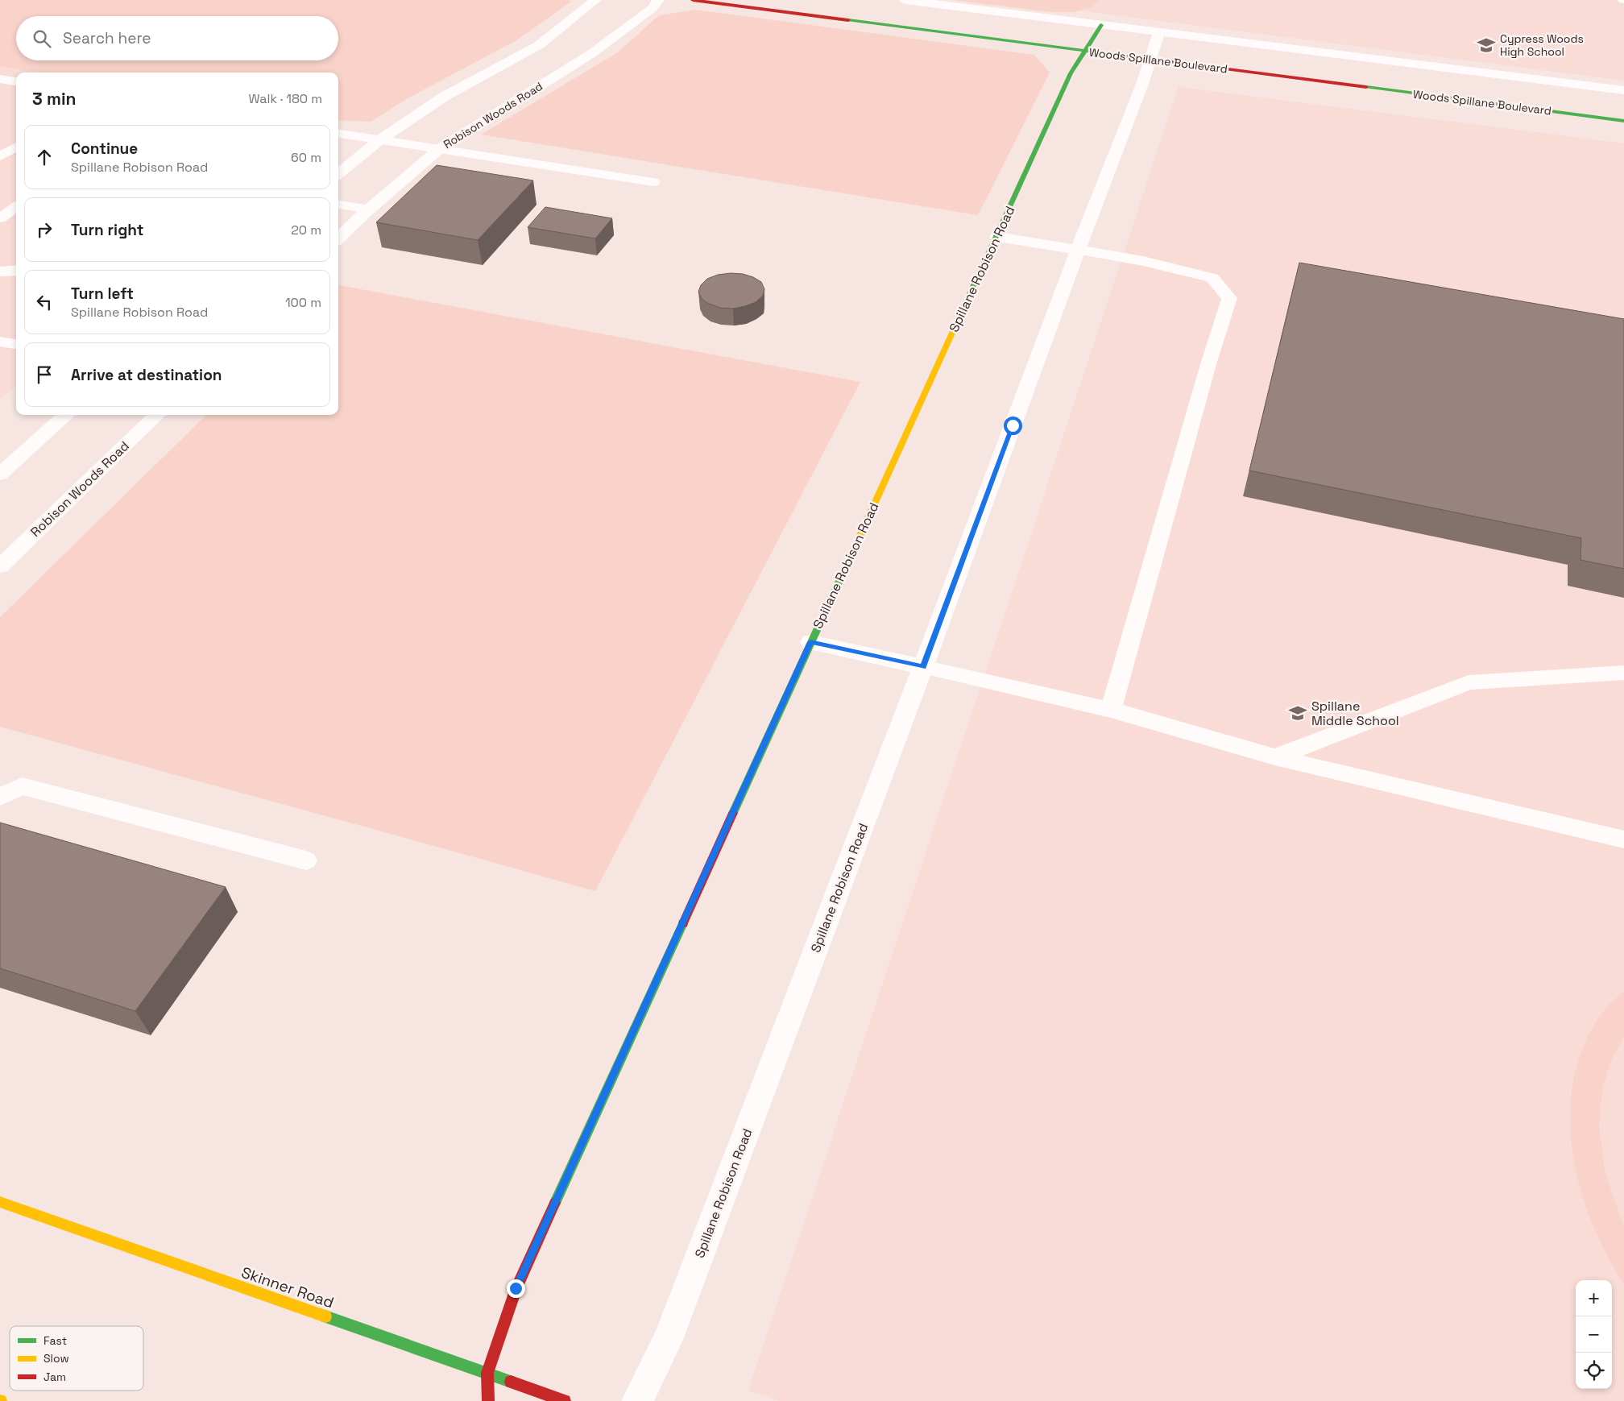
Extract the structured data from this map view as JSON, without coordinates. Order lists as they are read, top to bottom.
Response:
{
  "streets": {
    "street": [
      "Woods Spillane Boulevard",
      "Robison Woods Road",
      "Spillane Robison Road",
      "Skinner Road"
    ]
  },
  "crossings": [
    ["Woods Spillane Boulevard", "Spillane Robison Road"],
    ["Spillane Robison Road", "Skinner Road"]
  ],
  "places": {
    "school or university": ["Cypress Woods High School", "Spillane Middle School"]
  },
  "legend": ["Fast", "Slow", "Jam"],
  "page": {
    "search": "Search here",
    "heading": ["3 min", "Walk · 180 m"],
    "list": [
      ["Continue", "Spillane Robison Road", "60 m"],
      ["Turn right", "20 m"],
      ["Turn left", "Spillane Robison Road", "100 m"],
      "Arrive at destination"
    ],
    "map_buttons": ["+", "−"]
  }
}
